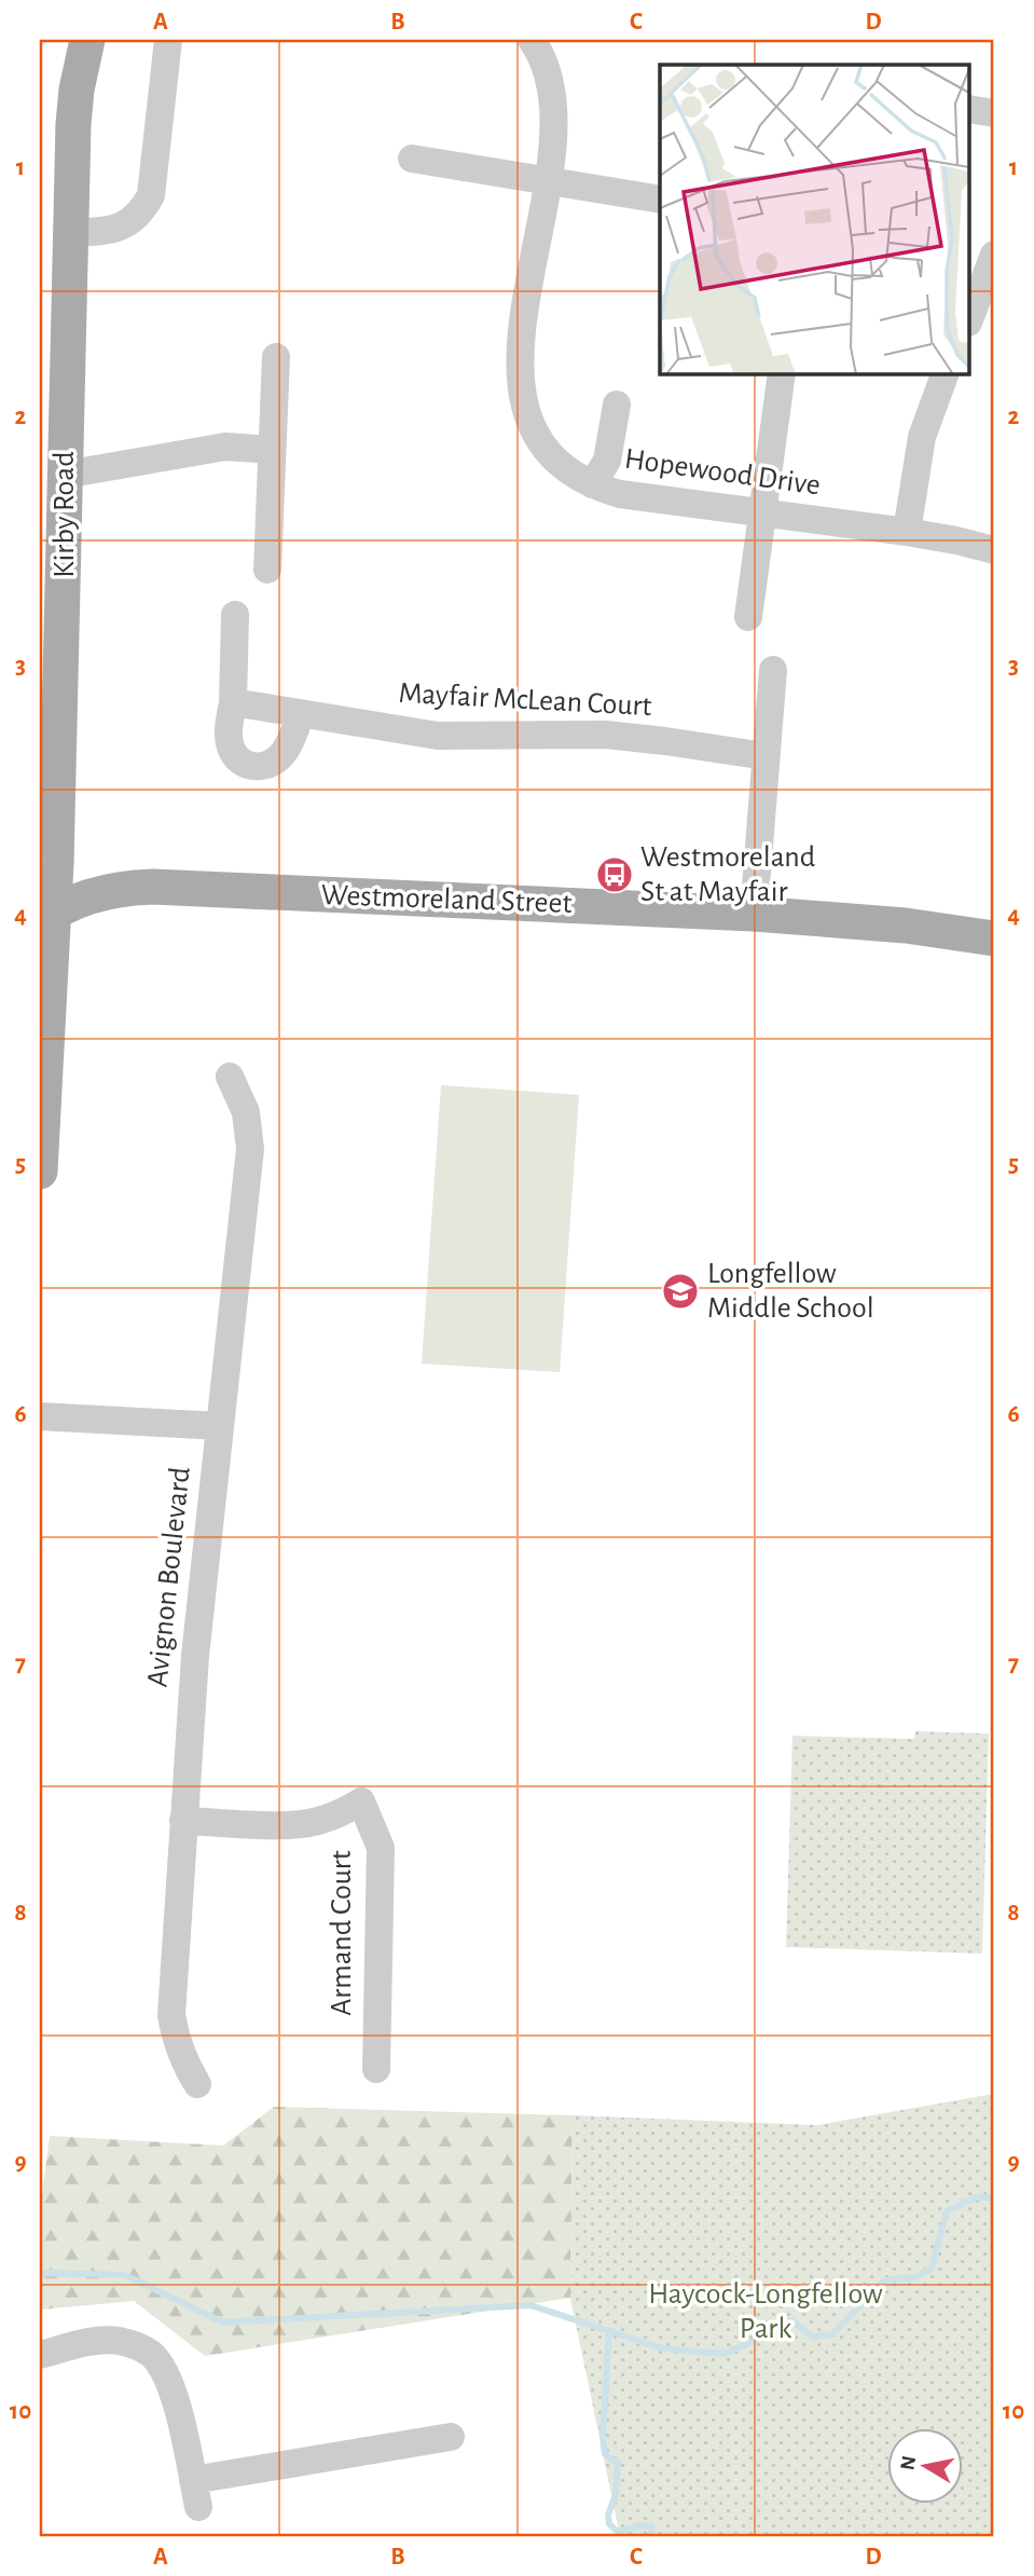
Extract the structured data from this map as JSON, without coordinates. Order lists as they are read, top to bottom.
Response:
{
  "streets": {
    "main road": ["Kirby Road", "Westmoreland Street"],
    "street": [
      "Hopewood Drive",
      "Mayfair McLean Court",
      "Avignon Boulevard",
      "Armand Court"
    ]
  },
  "crossings": [
    ["Kirby Road", "Westmoreland Street"],
    ["Avignon Boulevard", "Armand Court"]
  ],
  "parks": ["Haycock-Longfellow Park"],
  "places": {
    "bus stop": ["Westmoreland St at Mayfair"],
    "school or university": ["Longfellow Middle School"]
  },
  "north": "left",
  "grid": {
    "columns": [
      "A",
      "B",
      "C",
      "D"
    ],
    "rows": [
      "1",
      "2",
      "3",
      "4",
      "5",
      "6",
      "7",
      "8",
      "9",
      "10"
    ]
  }
}
